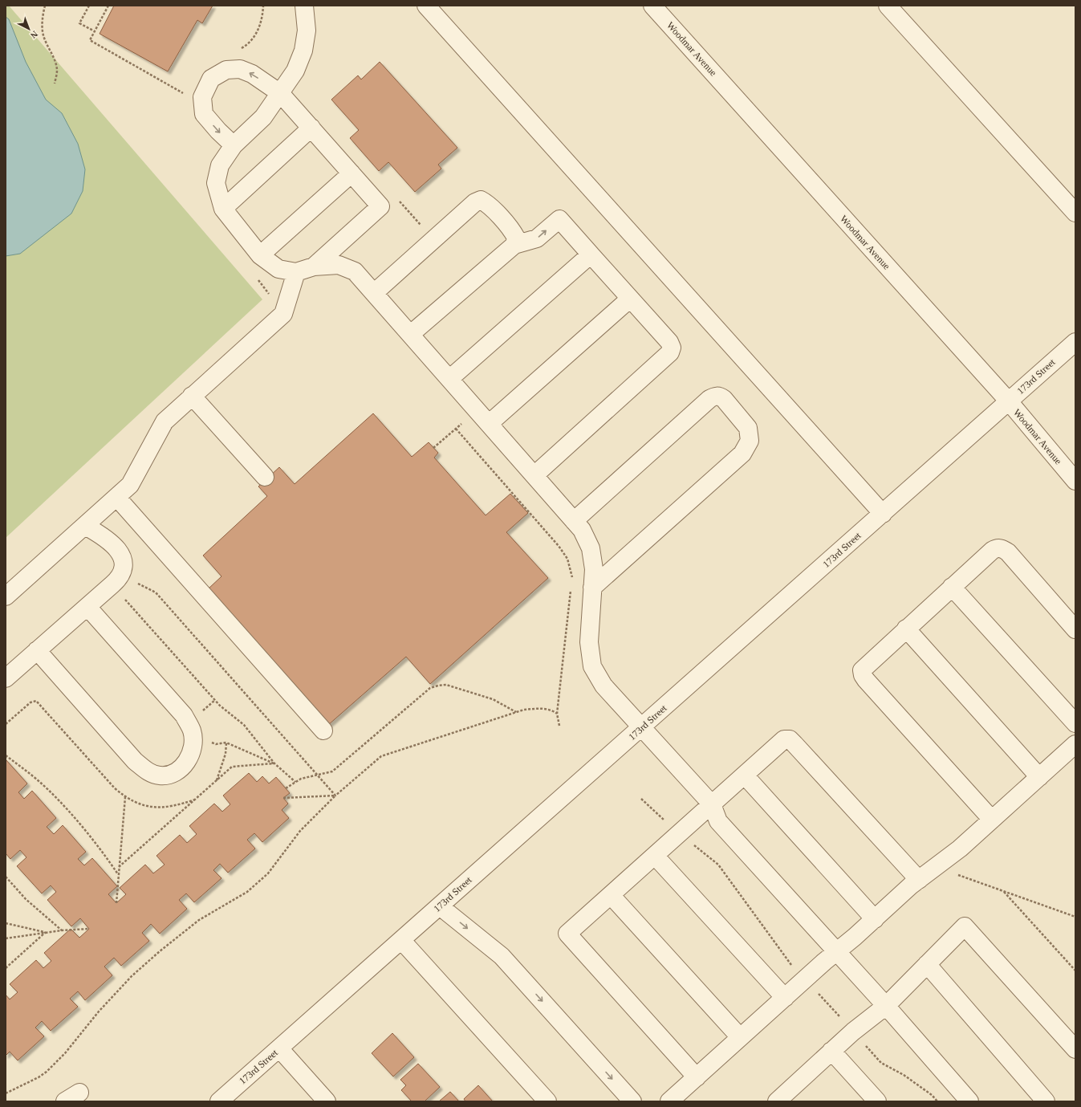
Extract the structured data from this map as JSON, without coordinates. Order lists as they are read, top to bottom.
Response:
{
  "streets": {
    "street": ["Woodmar Avenue", "173rd Street"]
  },
  "crossings": [
    ["Woodmar Avenue", "173rd Street"]
  ],
  "north": "bottom right"
}
